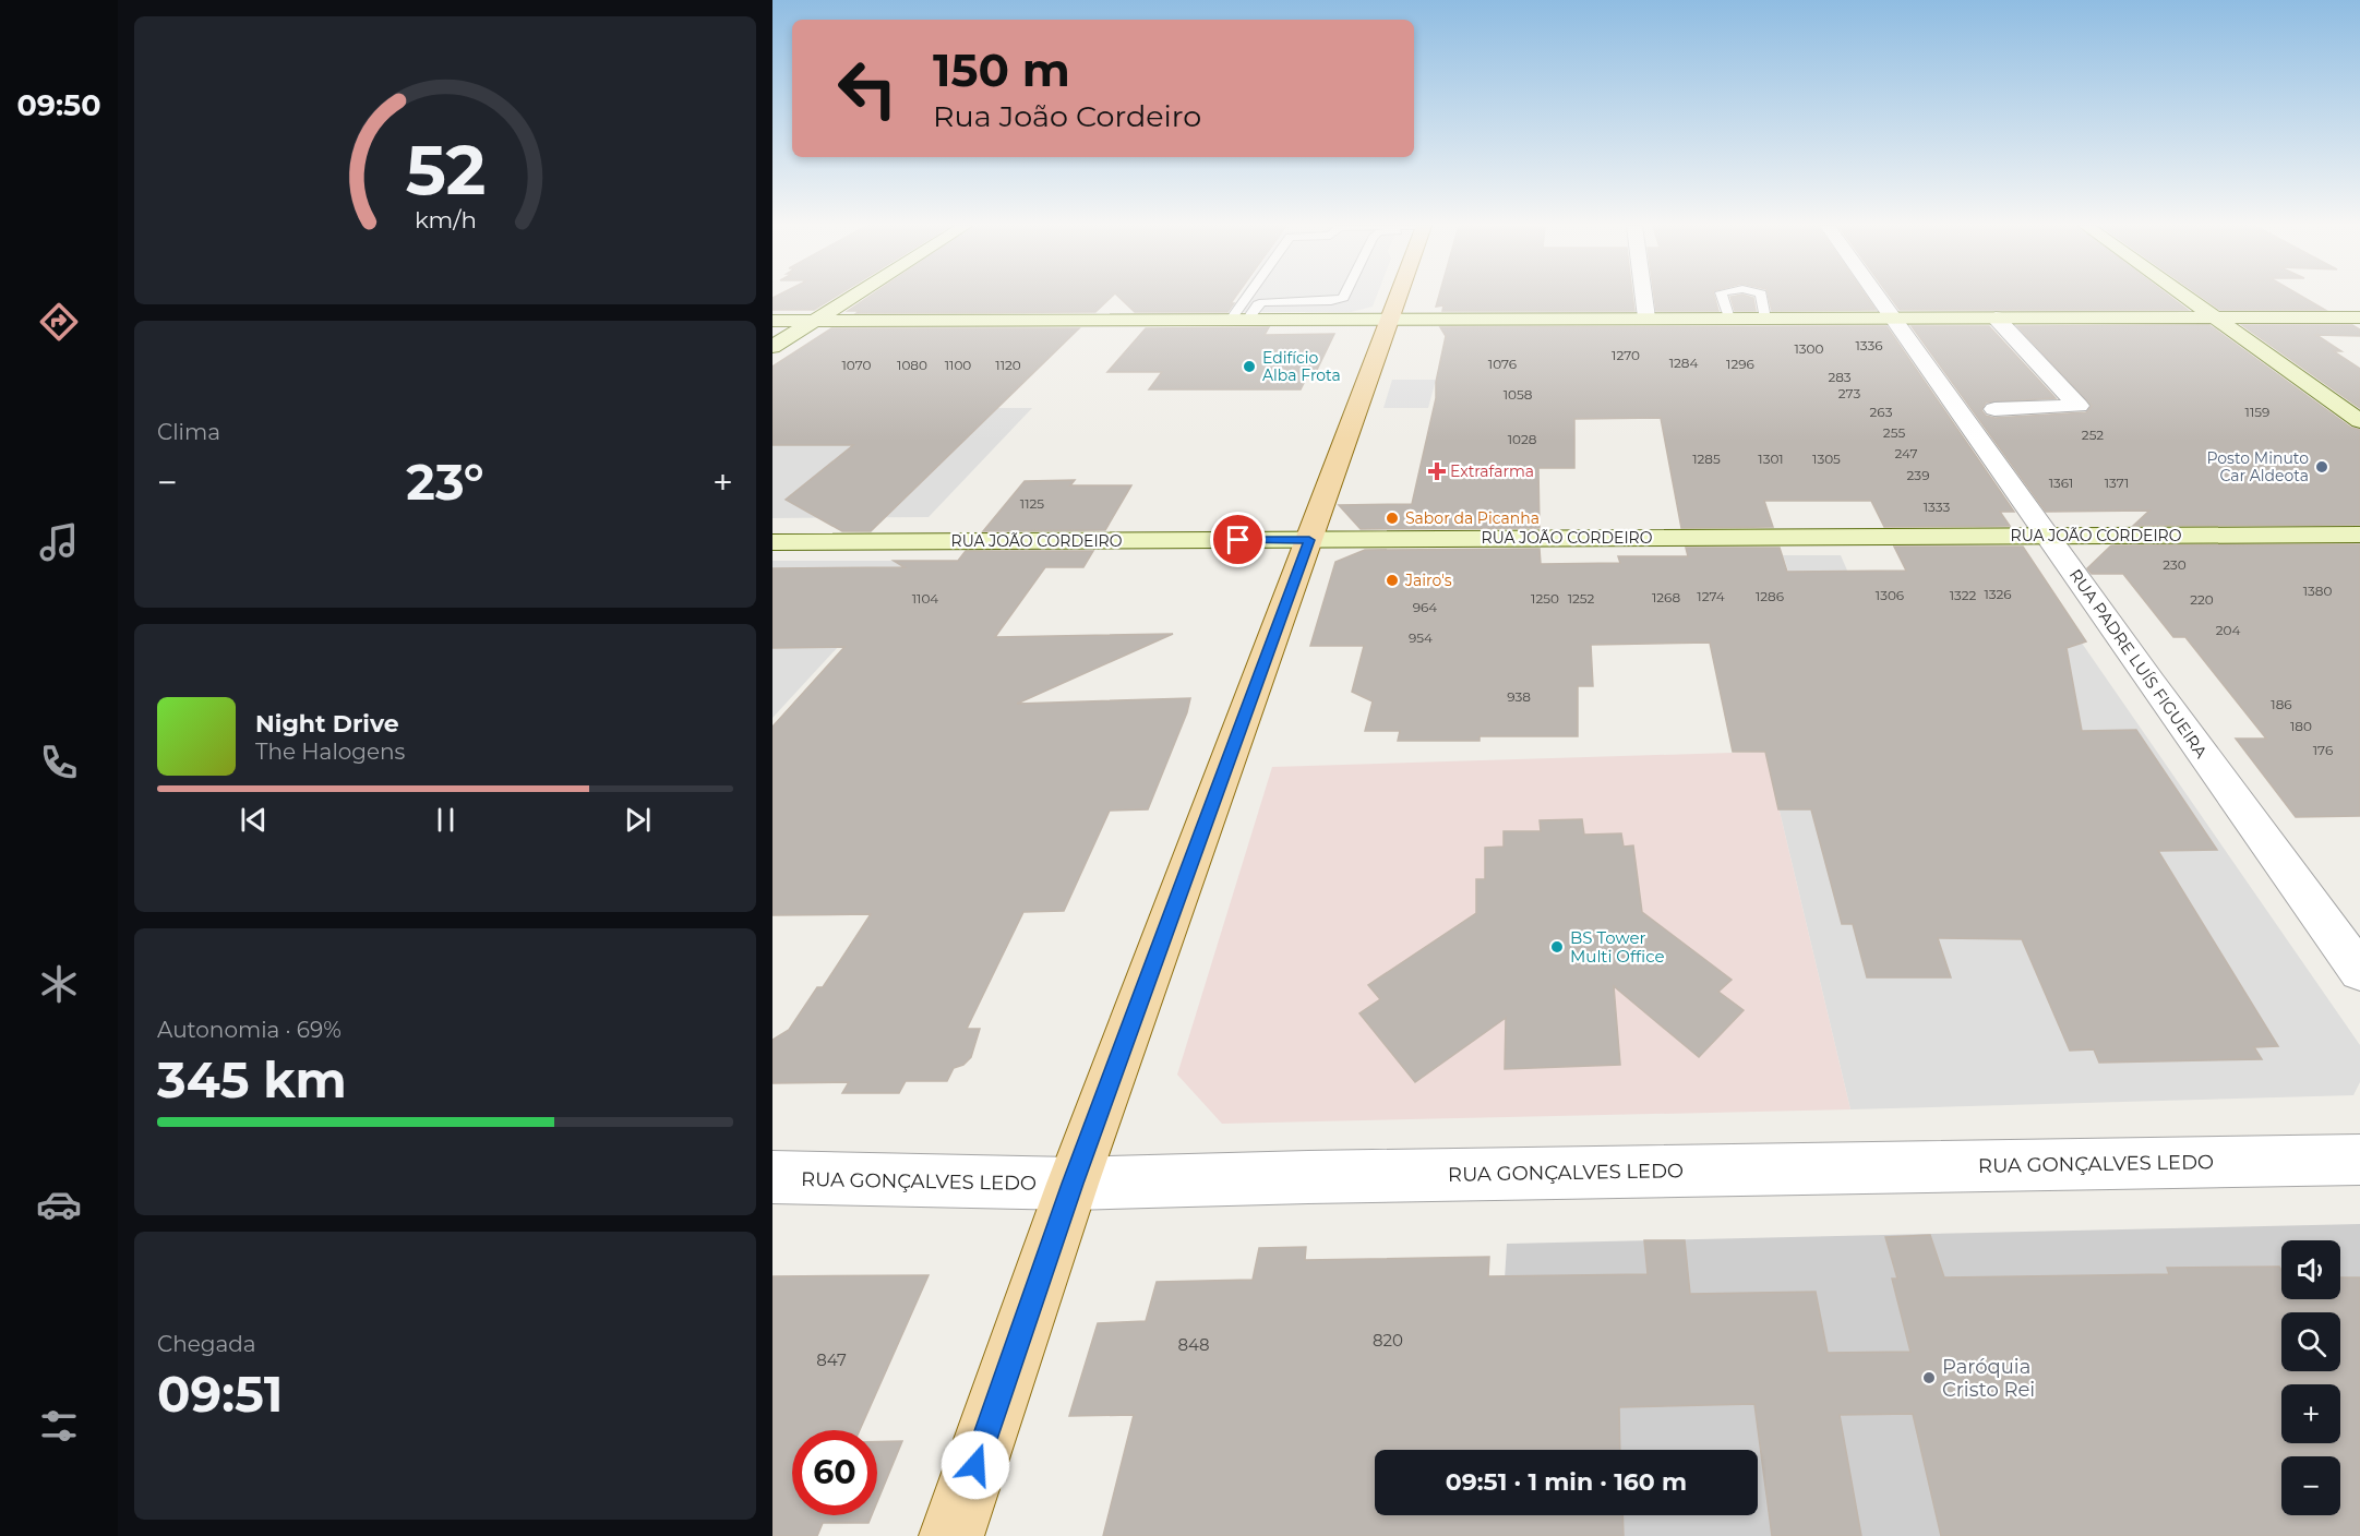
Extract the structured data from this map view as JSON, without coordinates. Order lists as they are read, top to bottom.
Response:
{
  "streets": {
    "street": ["RUA JOÃO CORDEIRO", "RUA PADRE LUÍS FIGUEIRA", "RUA GONÇALVES LEDO"]
  },
  "crossings": [
    ["RUA JOÃO CORDEIRO", "RUA PADRE LUÍS FIGUEIRA"]
  ],
  "places": {
    "other": [
      "Edifício Alba Frota",
      "Posto Minuto Car Aldeota",
      "Sabor da Picanha",
      "Jairo's",
      "BS Tower Multi Office",
      "Paróquia Cristo Rei"
    ],
    "health": ["Extrafarma"]
  },
  "house_numbers": [
    "1336",
    "1300",
    "1270",
    "1284",
    "1076",
    "1296",
    "1070",
    "1080",
    "1100",
    "1120",
    "283",
    "273",
    "1058",
    "263",
    "1159",
    "255",
    "252",
    "1028",
    "247",
    "1285",
    "1301",
    "1305",
    "239",
    "1361",
    "1371",
    "1125",
    "1333",
    "230",
    "1380",
    "1326",
    "1306",
    "1322",
    "1274",
    "1286",
    "1268",
    "1104",
    "1250",
    "1252",
    "220",
    "964",
    "204",
    "954",
    "938",
    "186",
    "180",
    "176",
    "820",
    "848",
    "847"
  ],
  "page": {
    "tabs": "09:50",
    "turn": ["150 m", "Rua João Cordeiro"],
    "tile": [
      "Clima",
      ["Autonomia · 69%", "345 km"],
      ["Chegada", "09:51"]
    ],
    "heat": ["−", "23°", "+"],
    "song": ["Night Drive", "The Halogens"],
    "map_buttons": ["+", "−"],
    "limit": "60",
    "trip": "09:51 · 1 min · 160 m",
    "gauge": ["52", "km/h"]
  }
}
